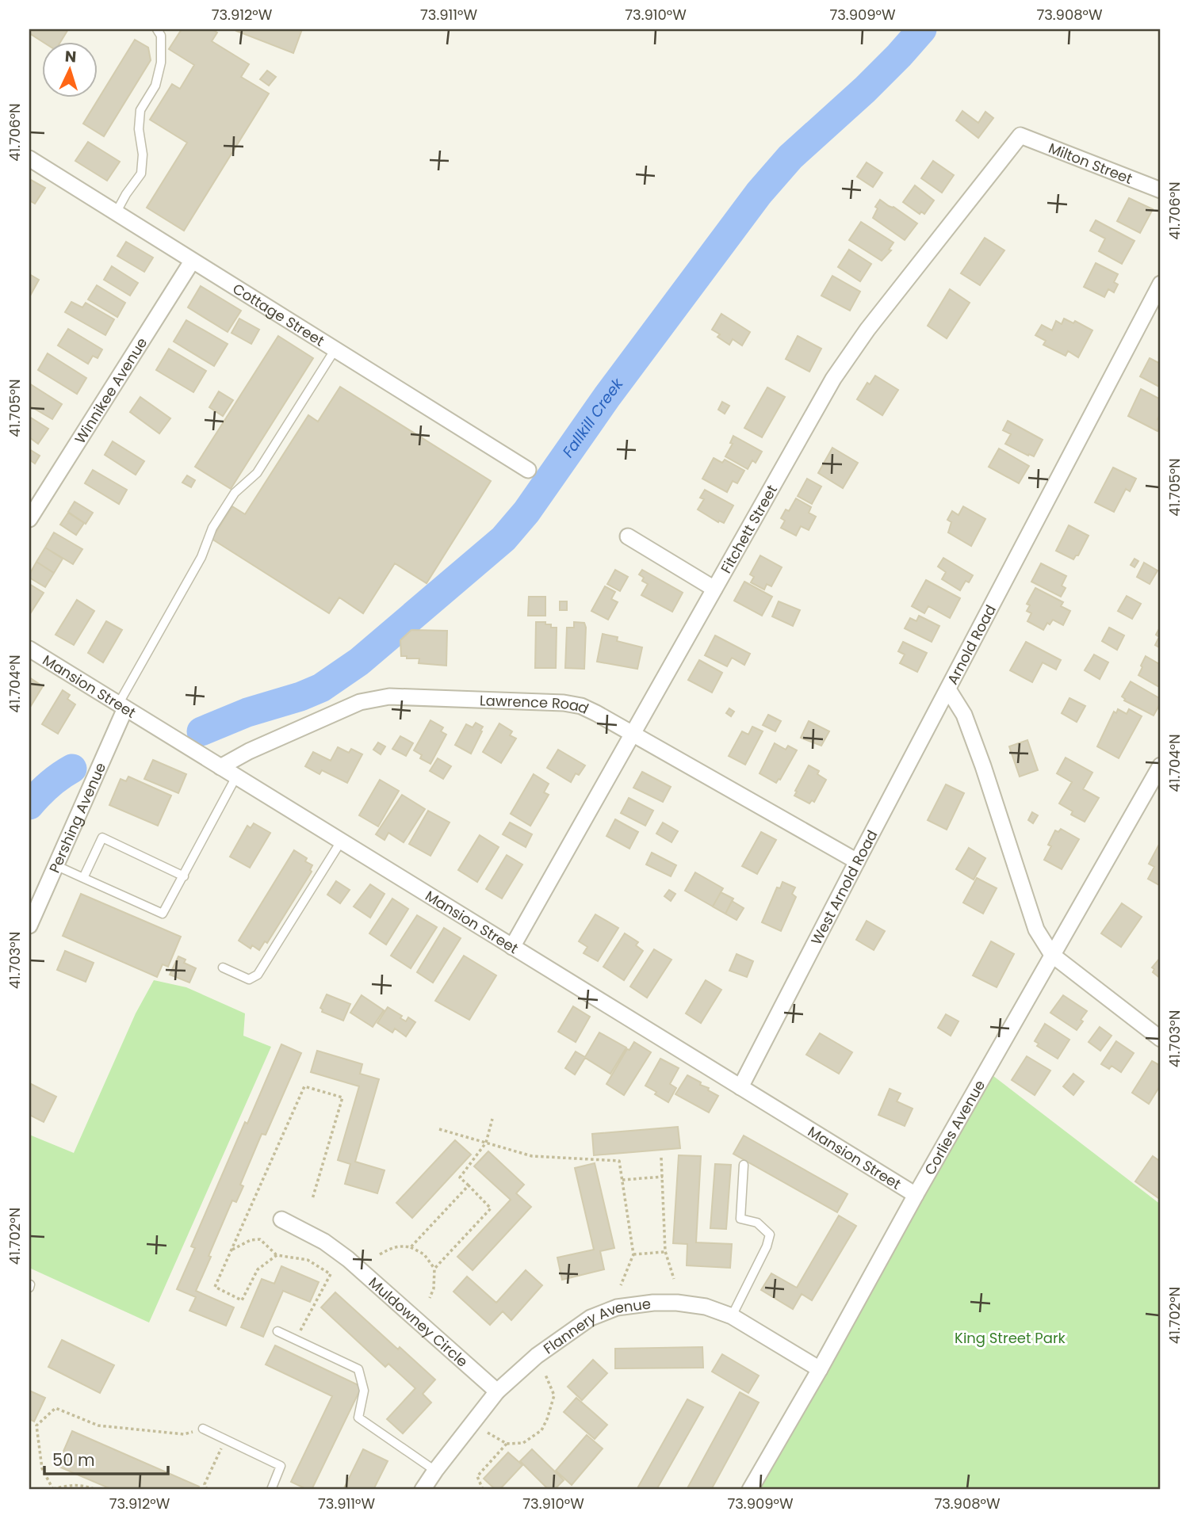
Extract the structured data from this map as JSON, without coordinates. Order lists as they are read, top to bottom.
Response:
{
  "streets": {
    "street": [
      "Milton Street",
      "Cottage Street",
      "Winnikee Avenue",
      "Fitchett Street",
      "Arnold Road",
      "Mansion Street",
      "Lawrence Road",
      "Pershing Avenue",
      "West Arnold Road",
      "Corlies Avenue",
      "Muldowney Circle",
      "Flannery Avenue"
    ]
  },
  "crossings": [
    ["Milton Street", "Fitchett Street"],
    ["Cottage Street", "Winnikee Avenue"],
    ["Fitchett Street", "Mansion Street"],
    ["Fitchett Street", "Lawrence Road"],
    ["Arnold Road", "West Arnold Road"],
    ["Arnold Road", "Corlies Avenue"],
    ["Mansion Street", "Lawrence Road"],
    ["Mansion Street", "Pershing Avenue"],
    ["Mansion Street", "West Arnold Road"],
    ["Mansion Street", "Corlies Avenue"],
    ["Lawrence Road", "West Arnold Road"],
    ["Corlies Avenue", "Flannery Avenue"],
    ["Muldowney Circle", "Flannery Avenue"]
  ],
  "water": ["Fallkill Creek"],
  "parks": ["King Street Park"],
  "scale_bar": "50 m",
  "north": "top",
  "coordinates": [
    "73.912°W",
    "73.911°W",
    "73.910°W",
    "73.909°W",
    "73.908°W",
    "41.706°N",
    "41.705°N",
    "41.704°N",
    "41.703°N",
    "41.702°N"
  ]
}
